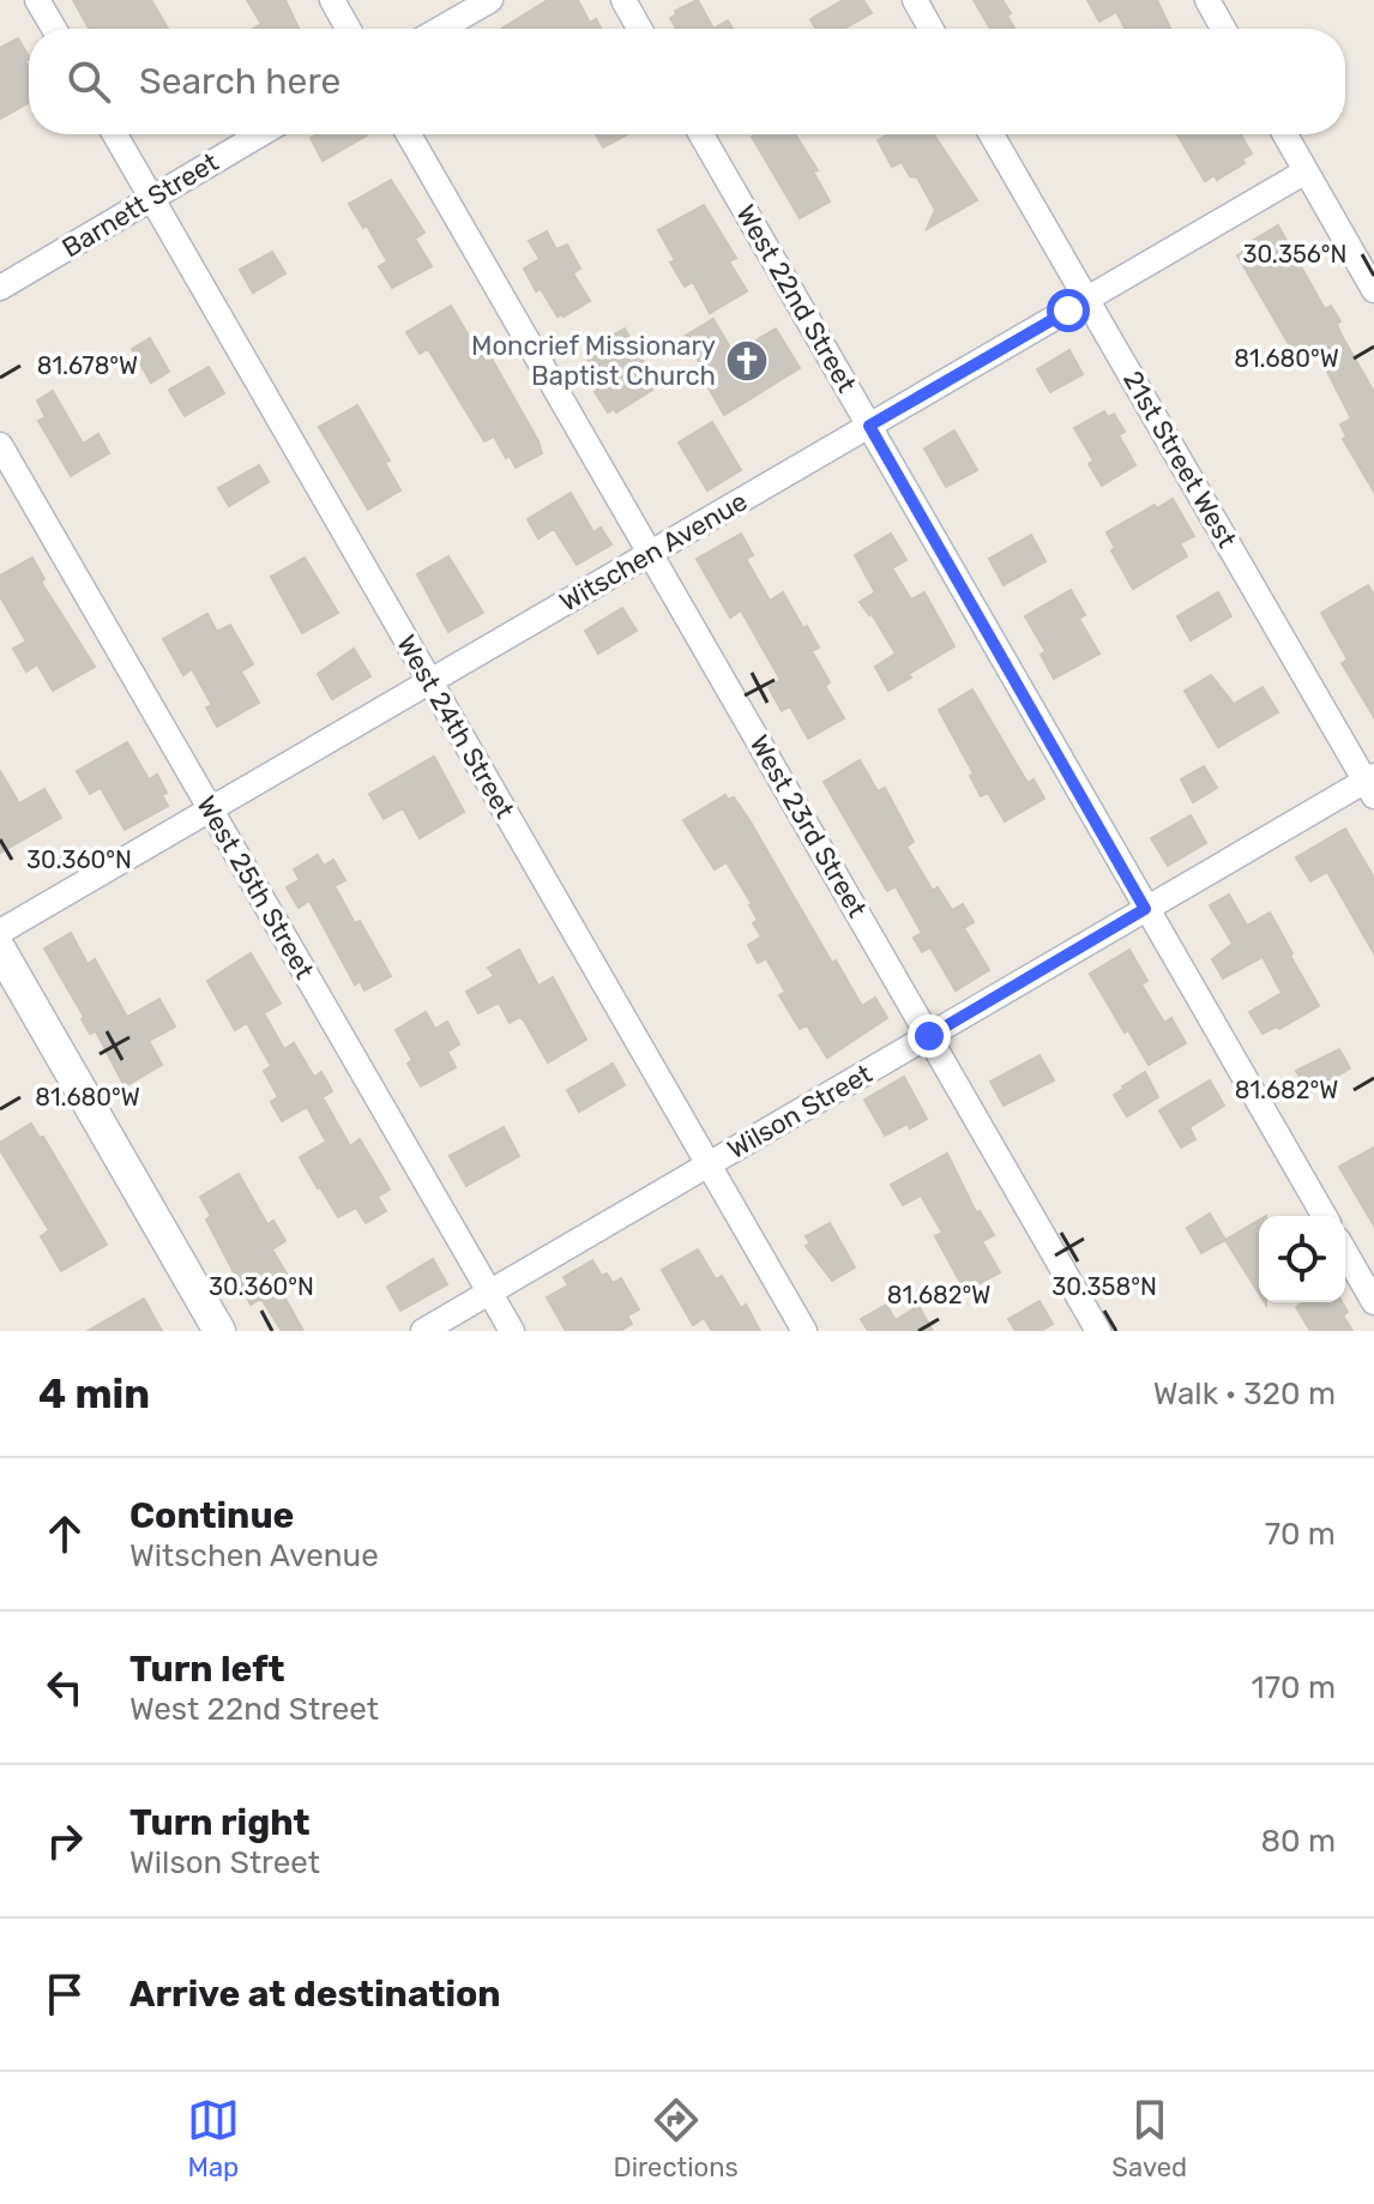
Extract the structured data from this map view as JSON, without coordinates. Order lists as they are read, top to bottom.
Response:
{
  "streets": {
    "street": [
      "Barnett Street",
      "West 22nd Street",
      "21st Street West",
      "Witschen Avenue",
      "West 24th Street",
      "West 23rd Street",
      "West 25th Street",
      "Wilson Street"
    ]
  },
  "crossings": [
    ["Barnett Street", "West 24th Street"],
    ["West 22nd Street", "Witschen Avenue"],
    ["West 22nd Street", "Wilson Street"],
    ["21st Street West", "Witschen Avenue"],
    ["21st Street West", "Wilson Street"],
    ["Witschen Avenue", "West 24th Street"],
    ["Witschen Avenue", "West 23rd Street"],
    ["Witschen Avenue", "West 25th Street"],
    ["West 24th Street", "Wilson Street"],
    ["West 23rd Street", "Wilson Street"],
    ["West 25th Street", "Wilson Street"]
  ],
  "places": {
    "church": ["Moncrief Missionary Baptist Church"]
  },
  "page": {
    "search": "Search here",
    "heading": ["4 min", "Walk · 320 m"],
    "list": [
      ["Continue", "Witschen Avenue", "70 m"],
      ["Turn left", "West 22nd Street", "170 m"],
      ["Turn right", "Wilson Street", "80 m"],
      "Arrive at destination"
    ],
    "nav": ["Map", "Directions", "Saved"]
  },
  "coordinates": [
    "30.356°N",
    "81.680°W",
    "81.678°W",
    "30.360°N",
    "81.682°W",
    "30.358°N"
  ]
}
